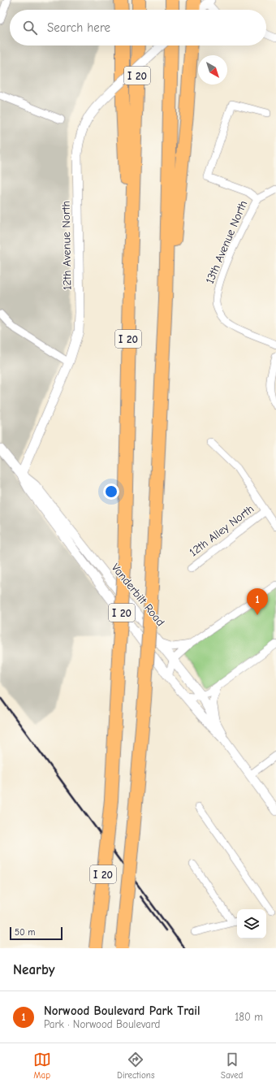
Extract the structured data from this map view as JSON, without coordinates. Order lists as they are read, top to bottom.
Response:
{
  "streets": {
    "highway": ["I 20"],
    "street": [
      "13th Avenue North",
      "12th Avenue North",
      "12th Alley North",
      "Vanderbilt Road"
    ]
  },
  "crossings": [
    ["12th Avenue North", "Vanderbilt Road"]
  ],
  "scale_bar": "50 m",
  "north": "bottom right",
  "page": {
    "search": "Search here",
    "pins": "1",
    "scale": "50 m",
    "heading": "Nearby",
    "list": [
      {
        "mark": "1",
        "name": "Norwood Boulevard Park Trail",
        "note": "Park · Norwood Boulevard",
        "value": "180 m"
      }
    ],
    "nav": ["Map", "Directions", "Saved"]
  }
}
